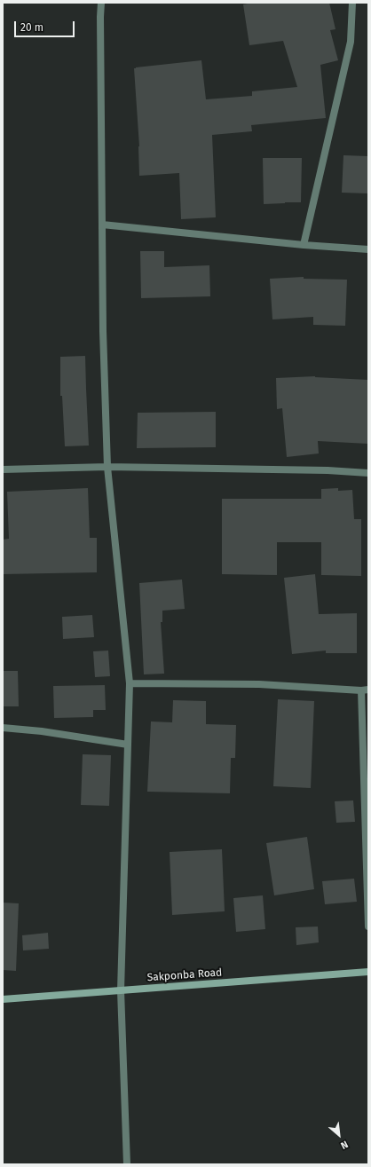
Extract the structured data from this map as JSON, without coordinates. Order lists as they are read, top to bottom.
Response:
{
  "streets": {
    "main road": ["Sakponba Road"]
  },
  "scale_bar": "20 m",
  "north": "bottom right"
}
